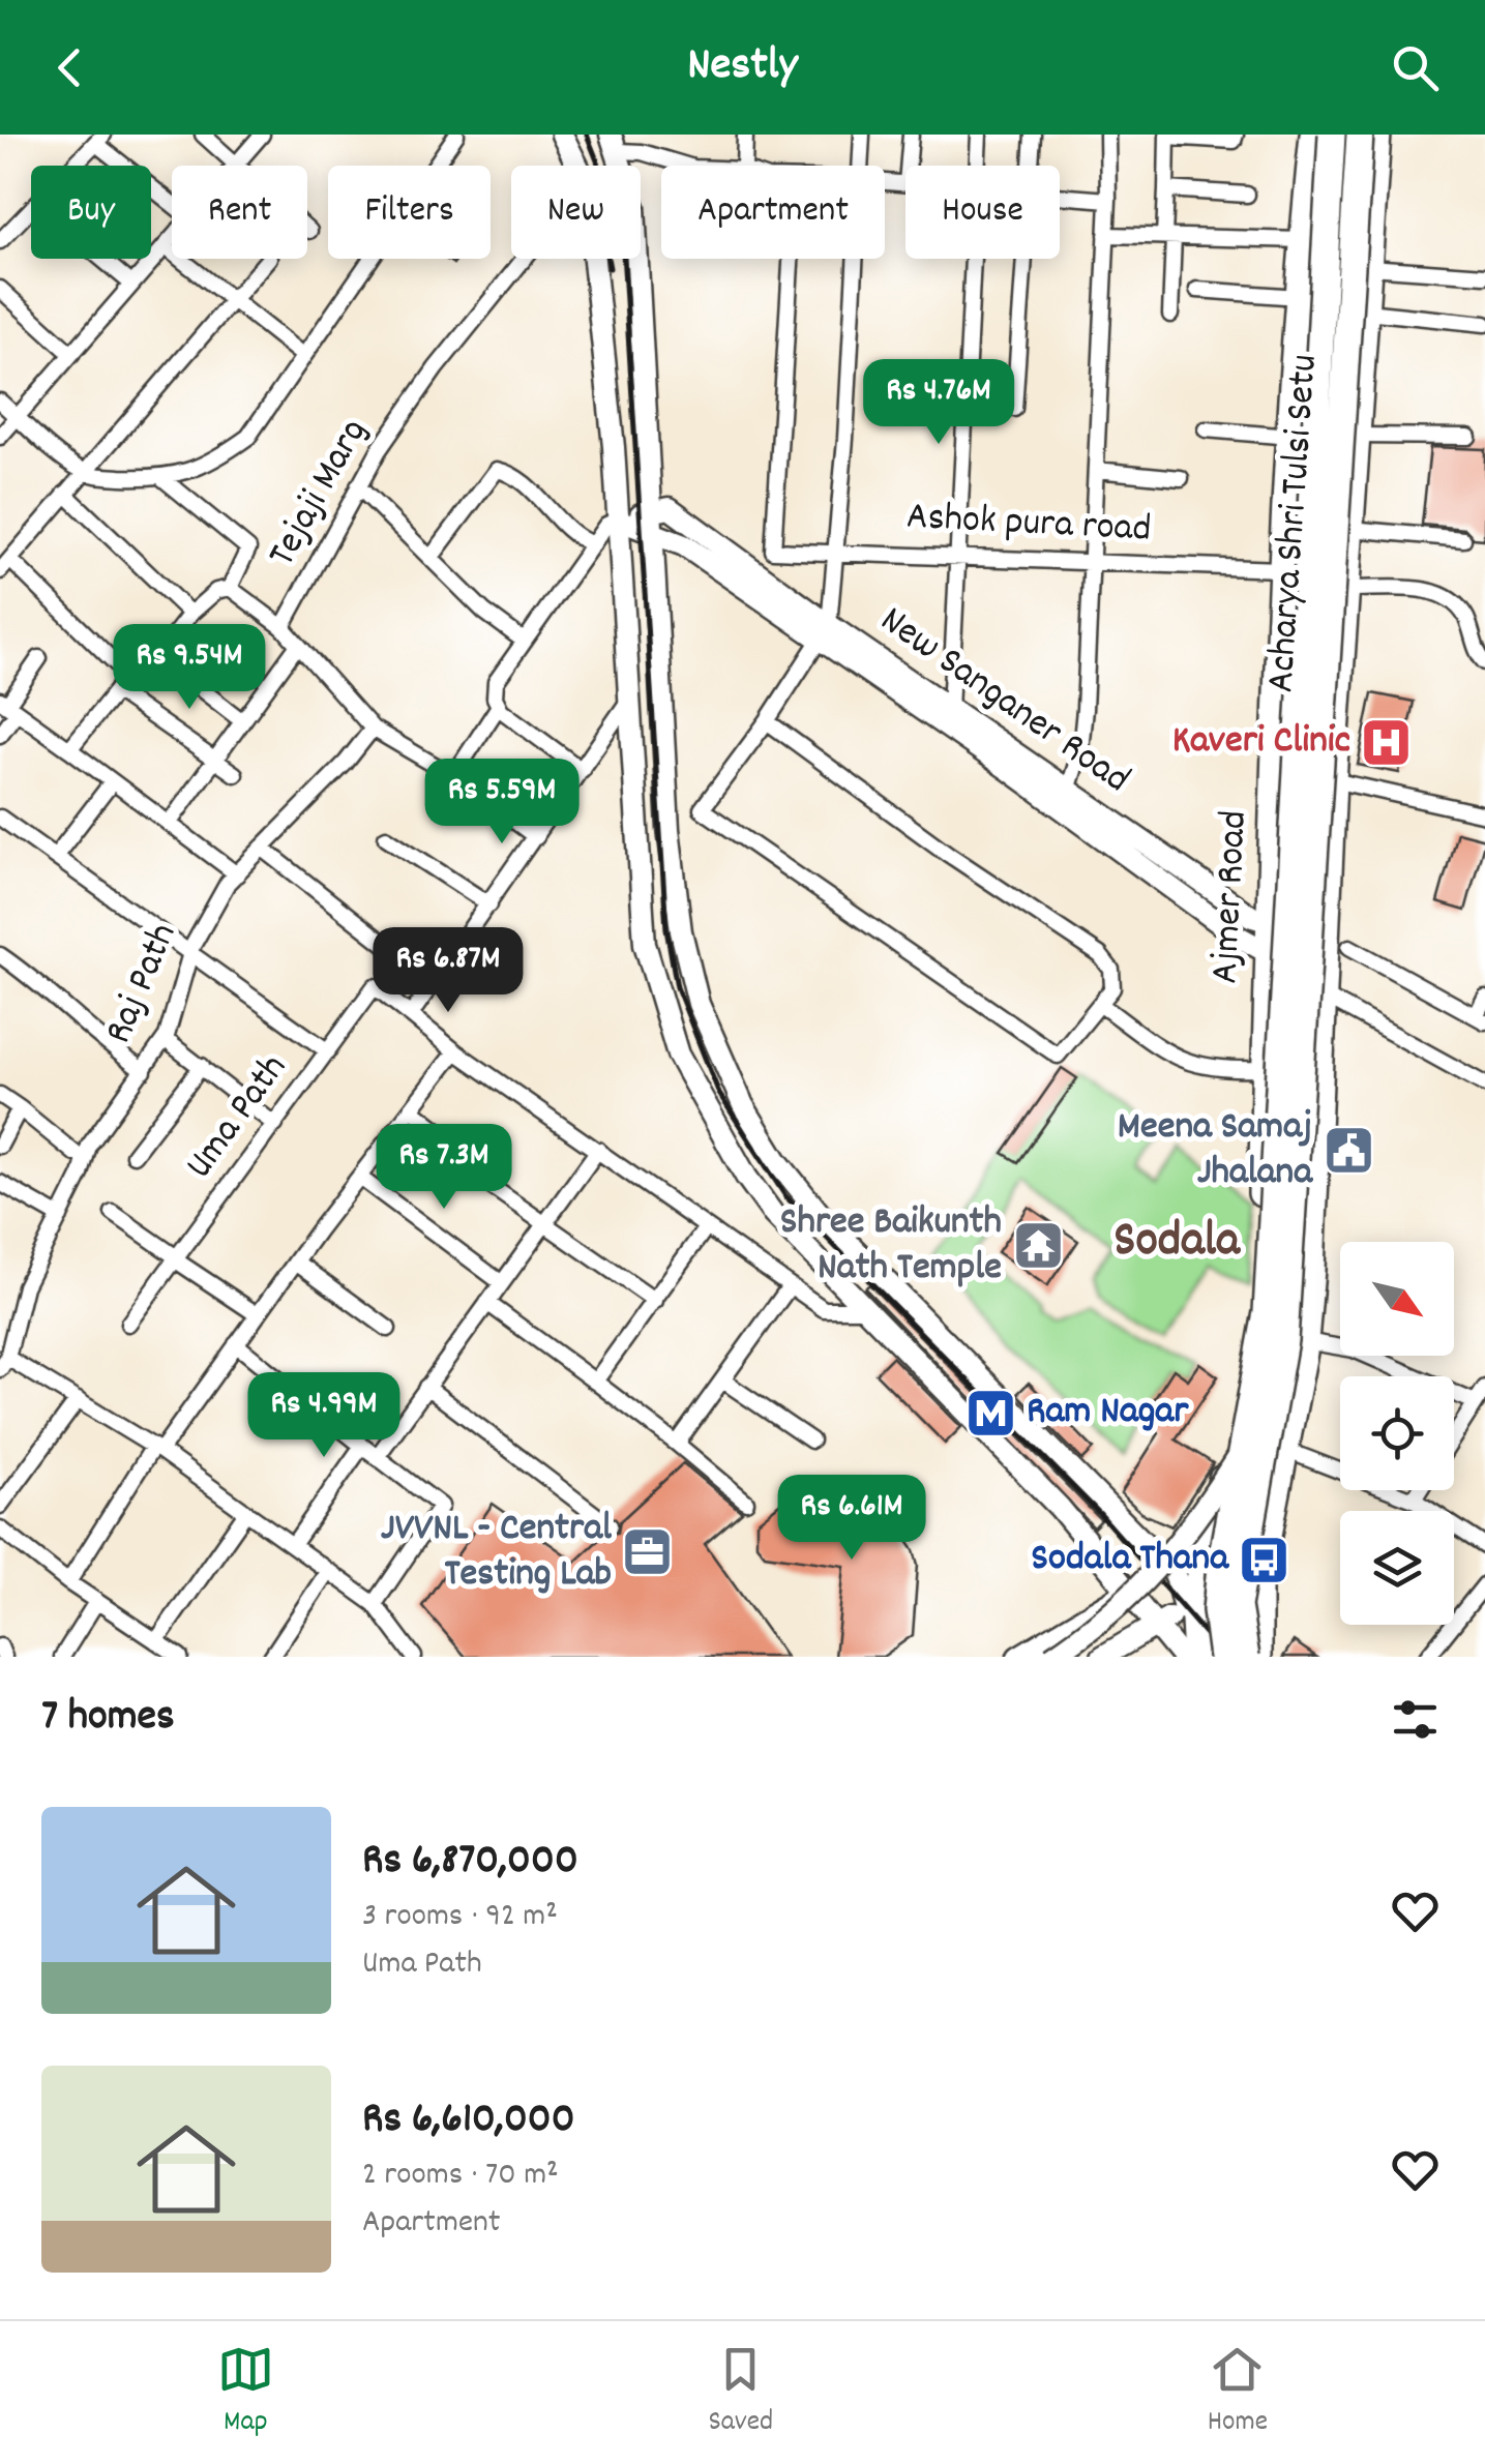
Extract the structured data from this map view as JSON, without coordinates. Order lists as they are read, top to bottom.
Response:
{
  "streets": {
    "highway": ["Acharya Shri Tulsi Setu", "Ajmer Road"],
    "main road": ["New Sanganer Road"],
    "street": [
      "Tejaji Marg",
      "Ashok pura road",
      "Raj Path",
      "Uma Path"
    ]
  },
  "crossings": [
    ["Tejaji Marg", "Raj Path"],
    ["Ashok pura road", "Ajmer Road"],
    ["New Sanganer Road", "Ajmer Road"]
  ],
  "districts": ["Sodala"],
  "places": {
    "hospital": ["Kaveri Clinic"],
    "public building": ["Meena Samaj Jhalana"],
    "temple": ["Shree Baikunth Nath Temple"],
    "metro station": ["Ram Nagar"],
    "office": ["JVVNL - Central Testing Lab"],
    "bus stop": ["Sodala Thana"]
  },
  "north": "bottom right",
  "page": {
    "header": "Nestly",
    "chip": [
      "Buy",
      "Rent",
      "Filters",
      "New",
      "Apartment",
      "House"
    ],
    "price": [
      "Rs 4.76M",
      "Rs 9.54M",
      "Rs 5.59M",
      "Rs 6.87M",
      "Rs 7.3M",
      "Rs 4.99M",
      "Rs 6.61M"
    ],
    "heading": "7 homes",
    "list": [
      {
        "name": "Rs 6,870,000",
        "note": "3 rooms · 92 m² · Uma Path"
      },
      {
        "name": "Rs 6,610,000",
        "note": "2 rooms · 70 m² · Apartment"
      }
    ],
    "tabs": ["Map", "Saved", "Home"]
  }
}
